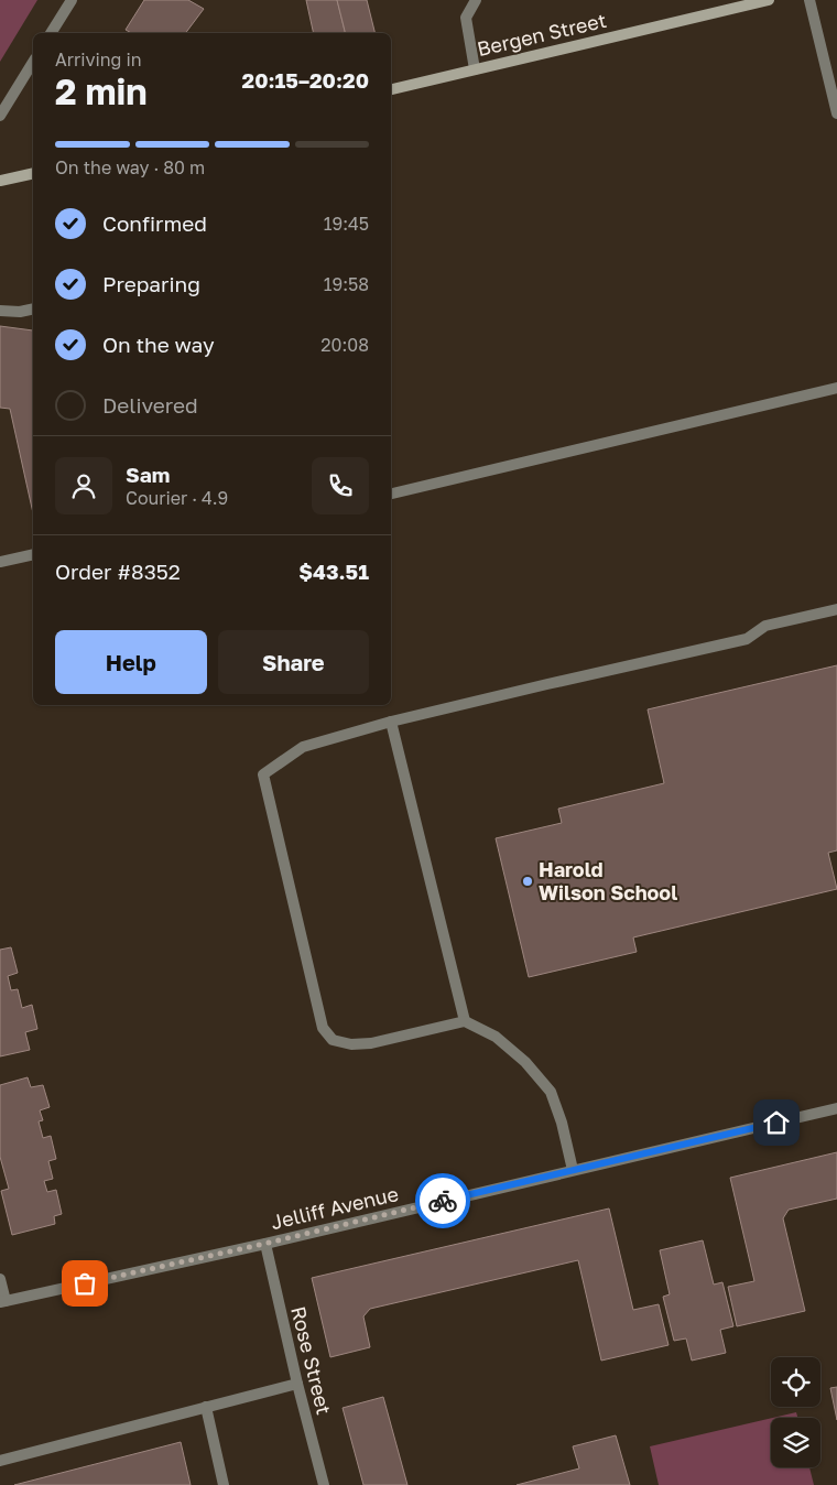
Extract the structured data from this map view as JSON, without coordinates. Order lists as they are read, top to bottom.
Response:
{
  "streets": {
    "main road": ["Bergen Street"],
    "street": ["Jelliff Avenue", "Rose Street"]
  },
  "crossings": [
    ["Jelliff Avenue", "Rose Street"]
  ],
  "places": ["Harold Wilson School"],
  "page": {
    "heading": ["2 min", "Arriving in", "20:15–20:20"],
    "panel": [
      "Sam",
      "Courier · 4.9",
      "Order #8352",
      "$43.51"
    ],
    "bar": "On the way · 80 m",
    "list": [
      ["Confirmed", "19:45"],
      ["Preparing", "19:58"],
      ["On the way", "20:08"],
      "Delivered"
    ],
    "buttons": ["Help", "Share"]
  }
}
